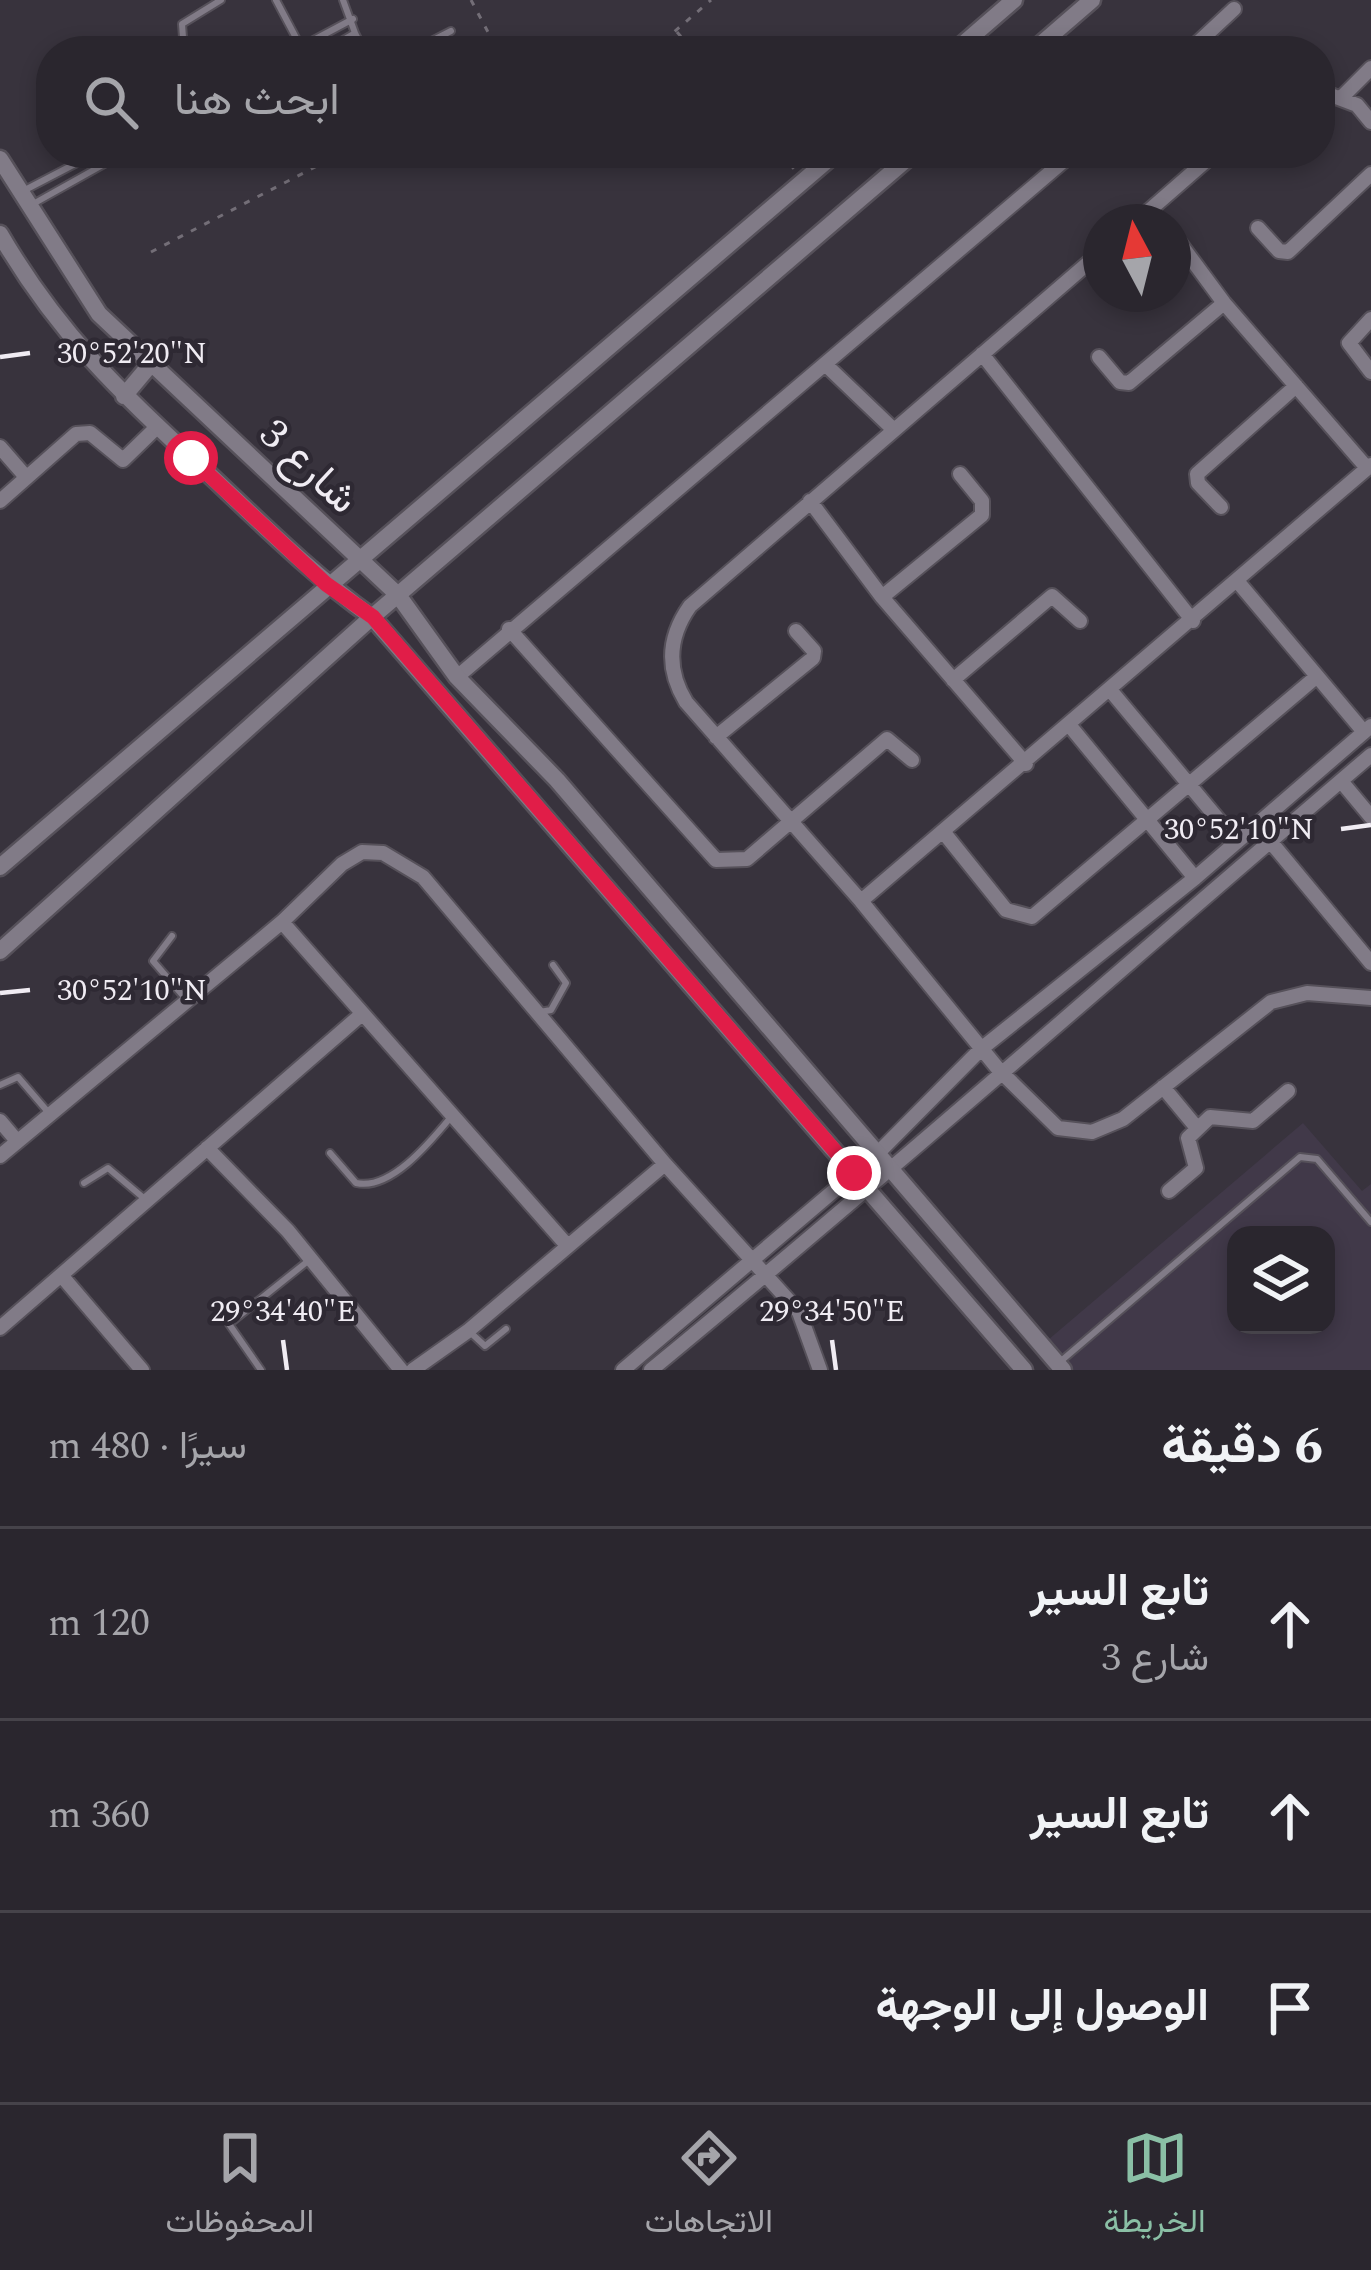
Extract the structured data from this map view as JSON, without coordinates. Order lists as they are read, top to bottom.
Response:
{
  "streets": {
    "street": ["شارع 3"]
  },
  "north": "top",
  "page": {
    "search": "ابحث هنا",
    "heading": ["6 دقيقة", "سيرًا · 480 m"],
    "list": [
      ["تابع السير", "شارع 3", "120 m"],
      ["تابع السير", "360 m"],
      "الوصول إلى الوجهة"
    ],
    "nav": ["الخريطة", "الاتجاهات", "المحفوظات"]
  },
  "coordinates": [
    "30°52'20\"N",
    "30°52'10\"N",
    "29°34'40\"E",
    "29°34'50\"E"
  ]
}
